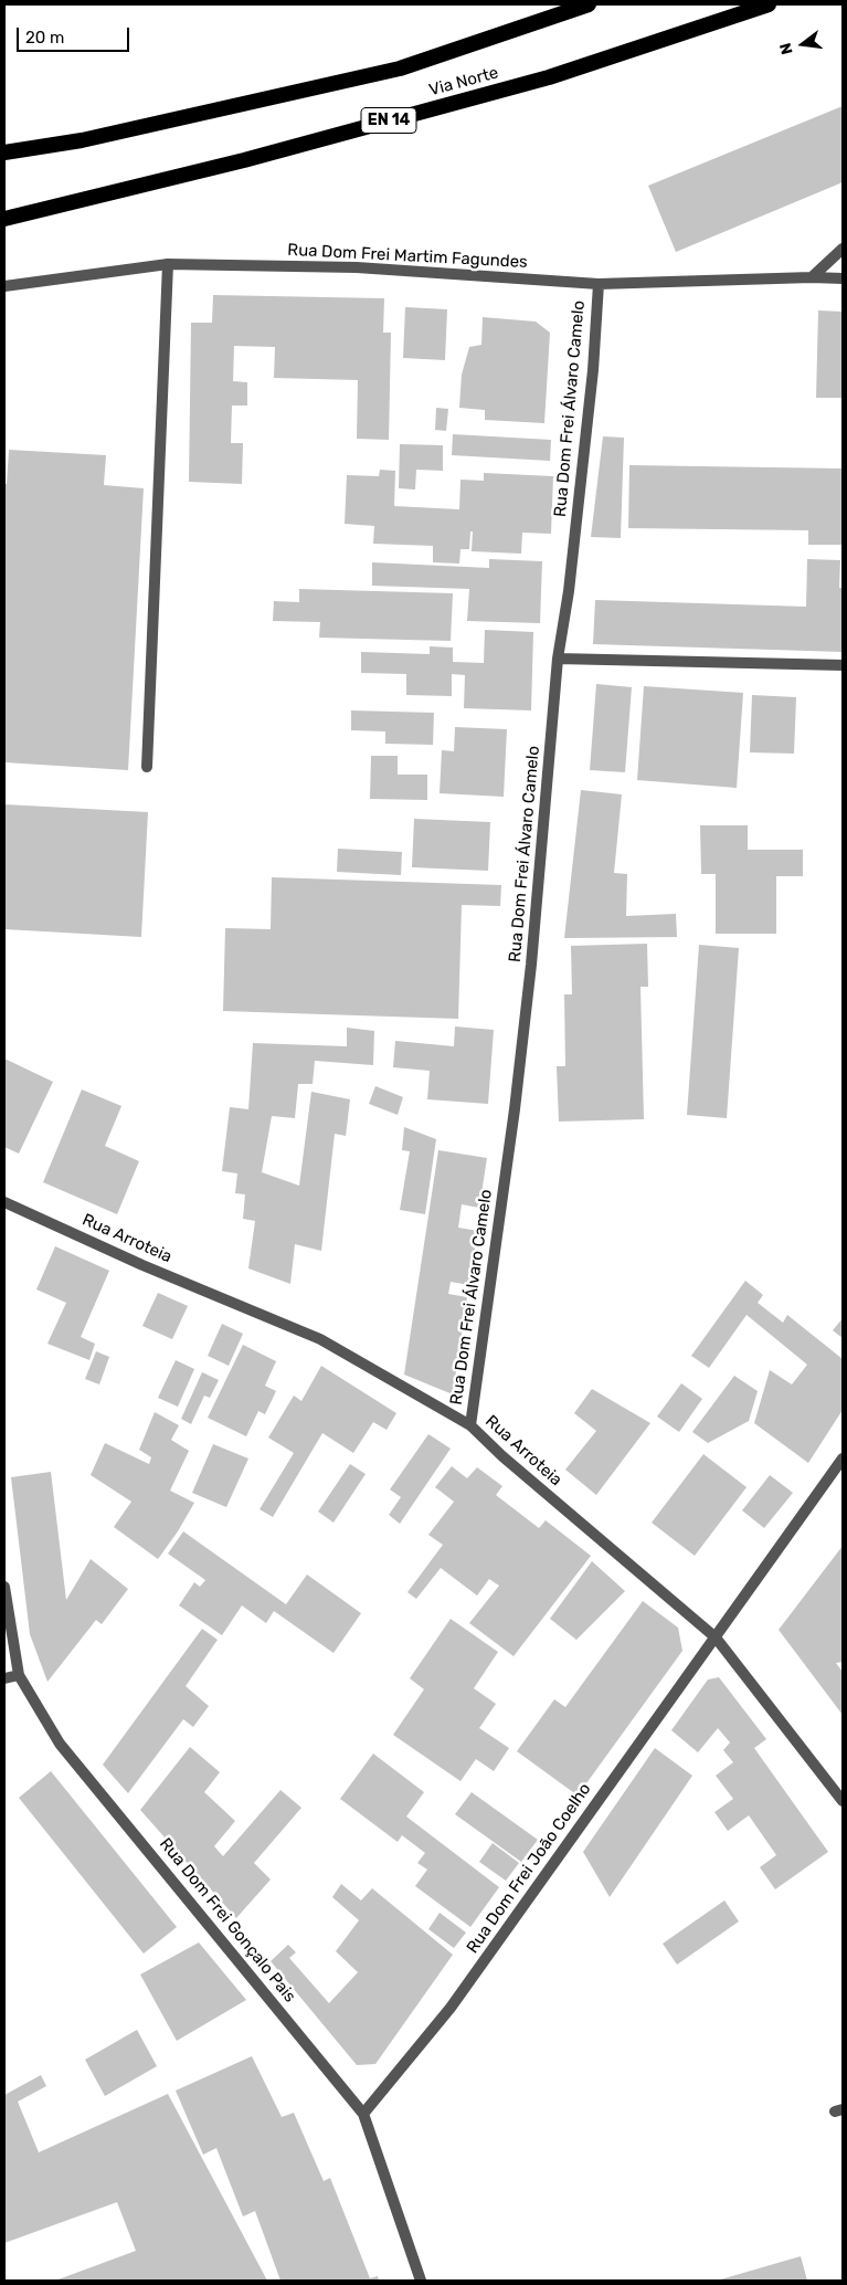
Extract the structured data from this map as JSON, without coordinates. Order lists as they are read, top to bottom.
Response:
{
  "streets": {
    "highway": ["Via Norte", "EN 14"],
    "street": [
      "Rua Dom Frei Martim Fagundes",
      "Rua Dom Frei Álvaro Camelo",
      "Rua Arroteia",
      "Rua Dom Frei João Coelho",
      "Rua Dom Frei Gonçalo Pais"
    ]
  },
  "crossings": [
    ["Rua Dom Frei Martim Fagundes", "Rua Dom Frei Álvaro Camelo"],
    ["Rua Dom Frei Álvaro Camelo", "Rua Arroteia"],
    ["Rua Arroteia", "Rua Dom Frei João Coelho"],
    ["Rua Dom Frei João Coelho", "Rua Dom Frei Gonçalo Pais"]
  ],
  "scale_bar": "20 m",
  "north": "left"
}
